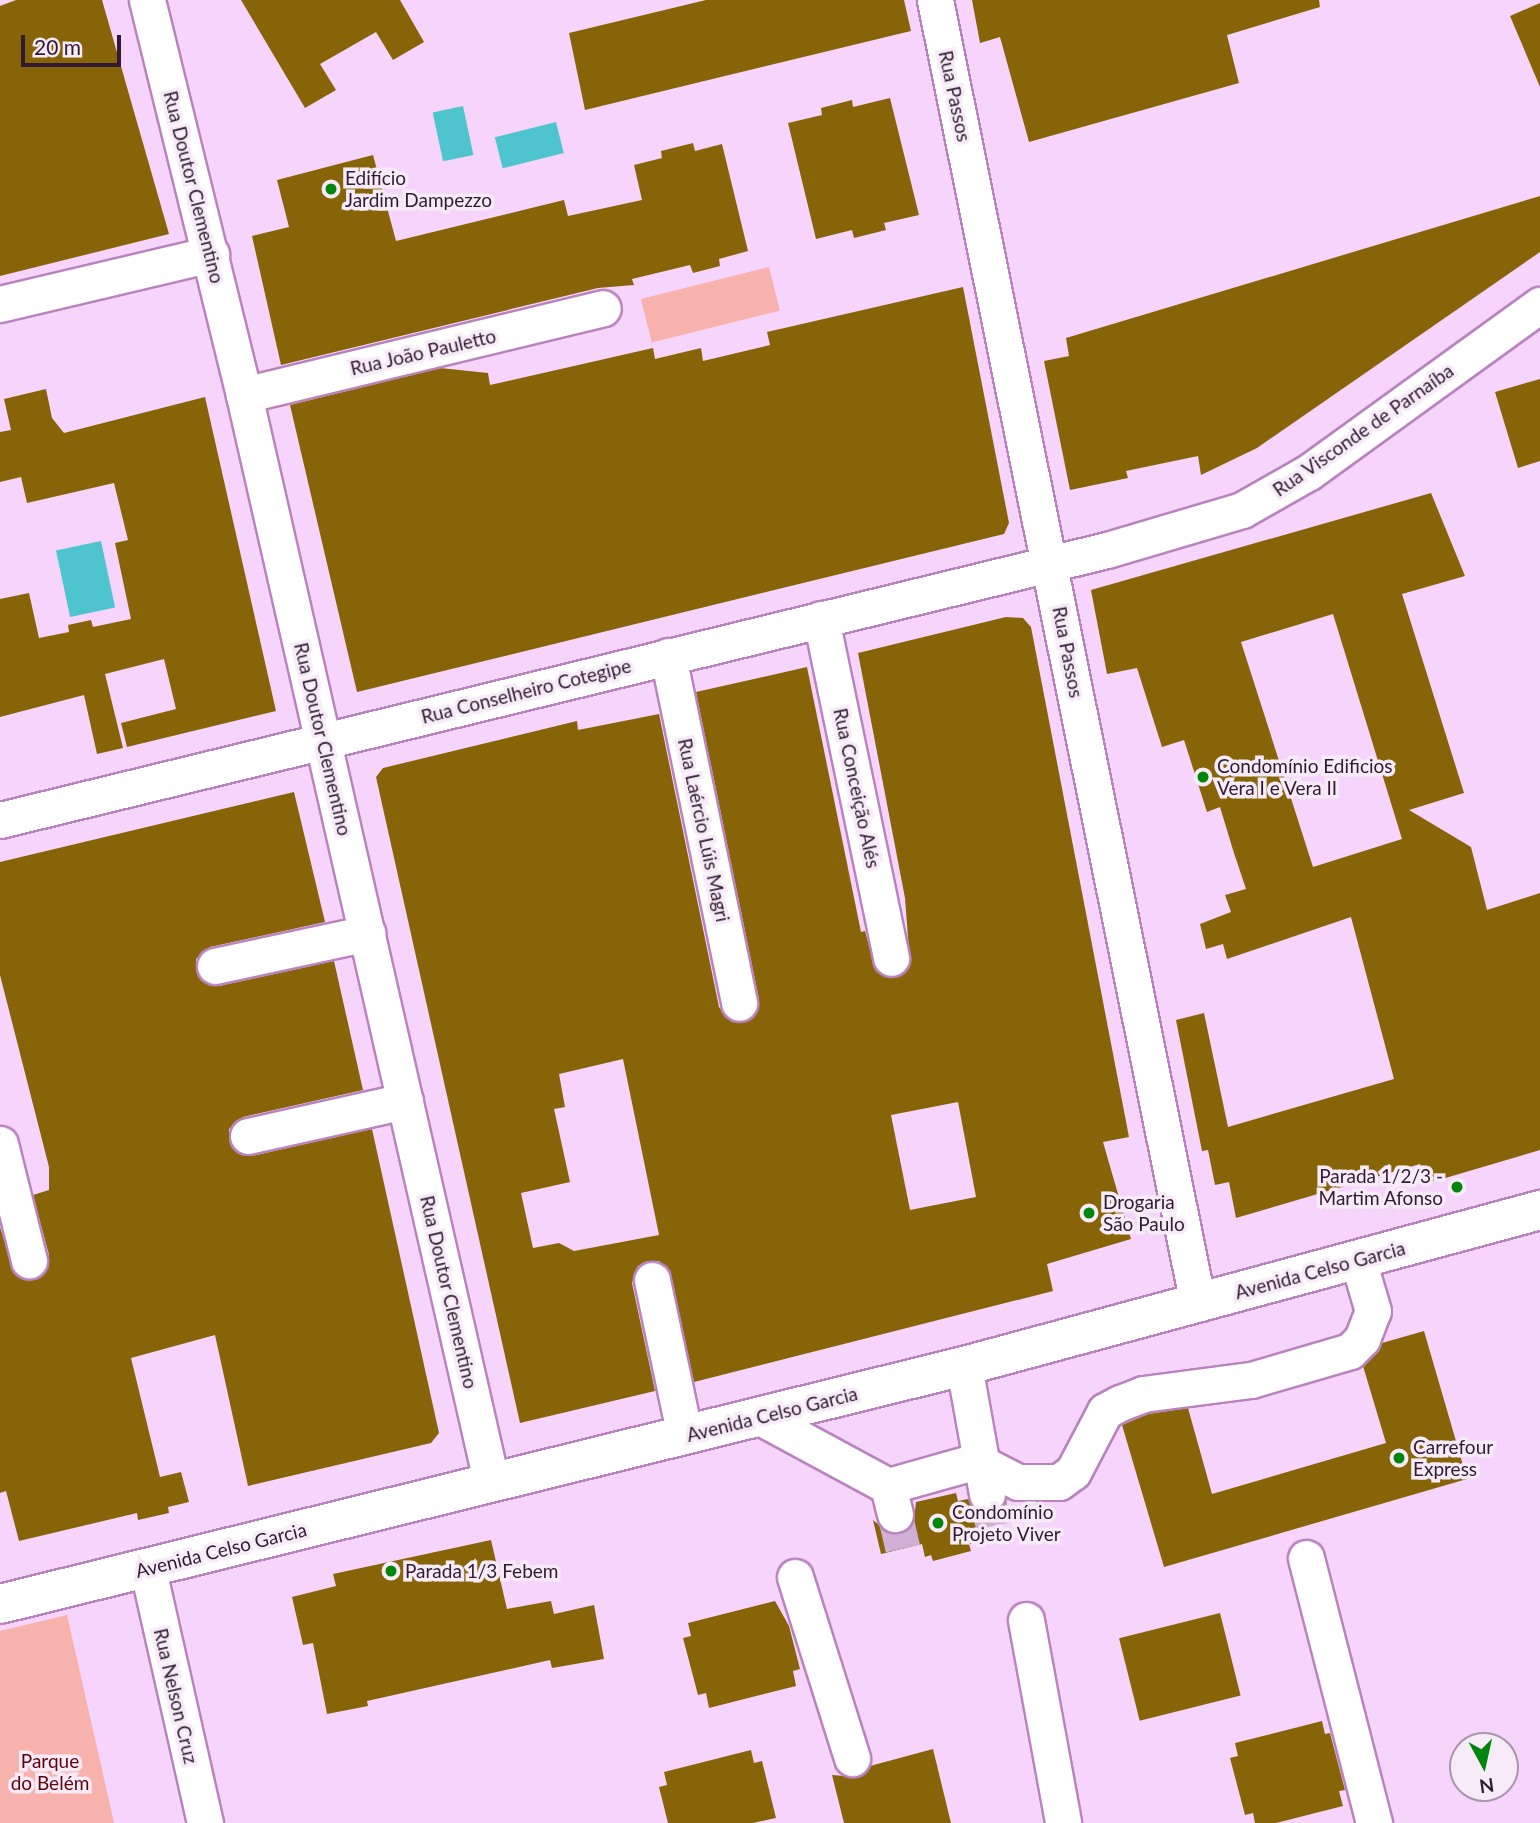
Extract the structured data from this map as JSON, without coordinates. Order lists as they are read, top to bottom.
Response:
{
  "streets": {
    "main road": ["Avenida Celso Garcia"],
    "street": [
      "Rua Passos",
      "Rua Doutor Clementino",
      "Rua João Pauletto",
      "Rua Visconde de Parnaíba",
      "Rua Conselheiro Cotegipe",
      "Rua Conceição Alés",
      "Rua Laércio Lúis Magri",
      "Rua Nelson Cruz"
    ]
  },
  "crossings": [
    ["Rua Passos", "Rua Visconde de Parnaíba"],
    ["Rua Passos", "Rua Conselheiro Cotegipe"],
    ["Rua Passos", "Avenida Celso Garcia"],
    ["Rua Doutor Clementino", "Rua João Pauletto"],
    ["Rua Doutor Clementino", "Rua Conselheiro Cotegipe"],
    ["Rua Doutor Clementino", "Avenida Celso Garcia"],
    ["Rua Visconde de Parnaíba", "Rua Conselheiro Cotegipe"],
    ["Rua Conselheiro Cotegipe", "Rua Conceição Alés"],
    ["Rua Conselheiro Cotegipe", "Rua Laércio Lúis Magri"],
    ["Avenida Celso Garcia", "Rua Nelson Cruz"]
  ],
  "parks": ["Parque do Belém"],
  "places": [
    "Edifício Jardim Dampezzo",
    "Condomínio Edificios Vera I e Vera II",
    "Parada 1/2/3 - Martim Afonso",
    "Drogaria São Paulo",
    "Carrefour Express",
    "Condomínio Projeto Viver",
    "Parada 1/3 Febem"
  ],
  "scale_bar": "20 m",
  "north": "bottom"
}
